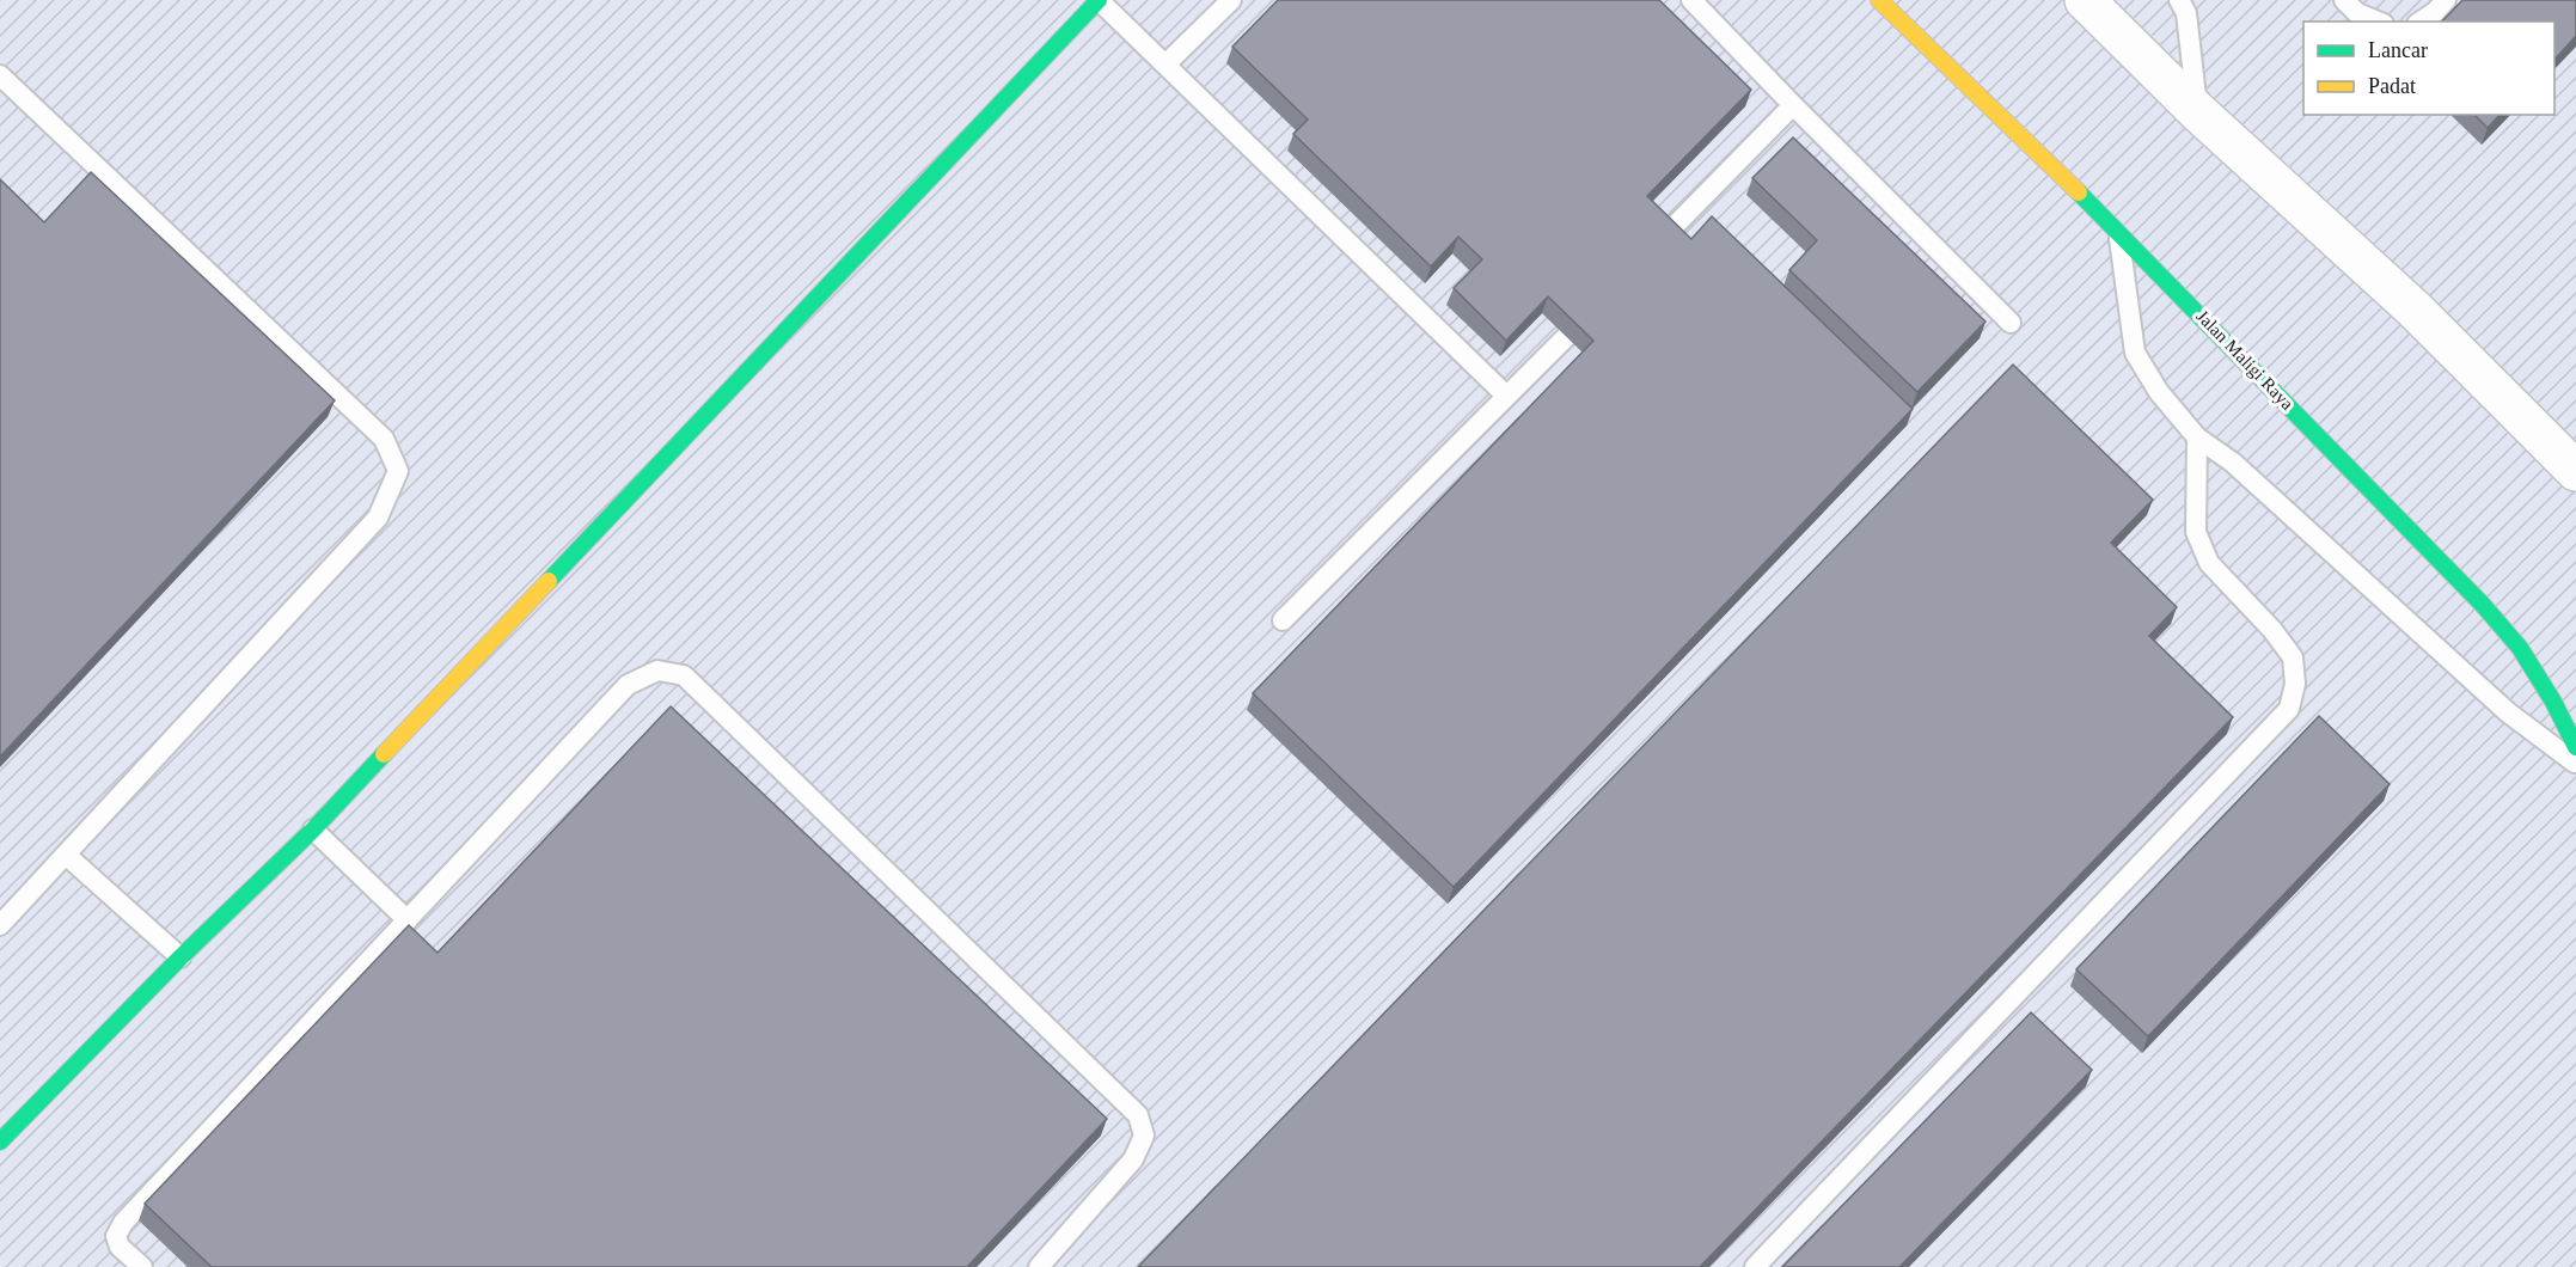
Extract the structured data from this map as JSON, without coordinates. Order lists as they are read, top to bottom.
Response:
{
  "streets": {
    "street": ["Jalan Maligi Raya"]
  },
  "legend": ["Lancar", "Padat"]
}
